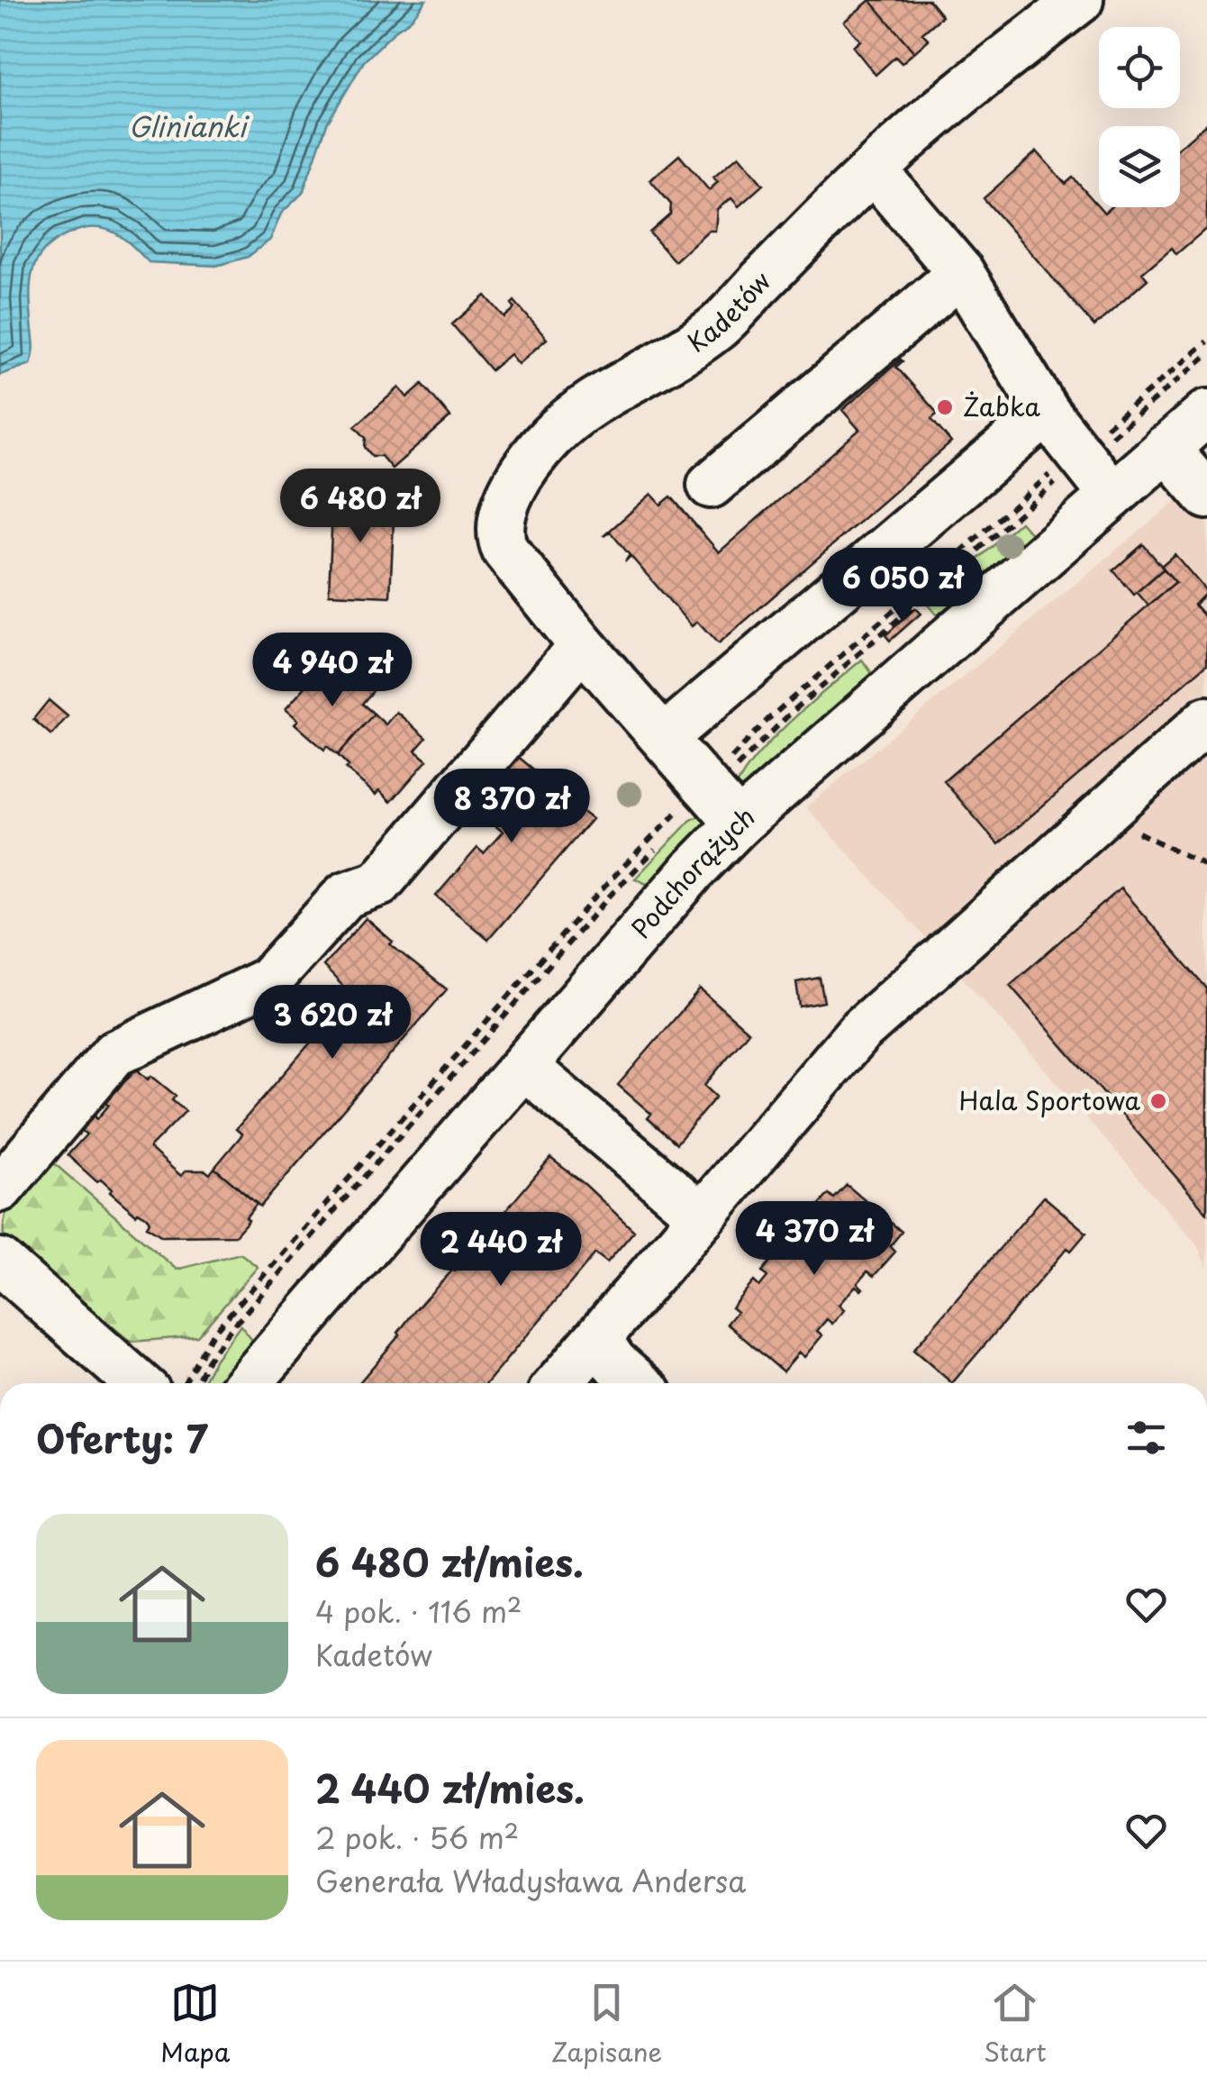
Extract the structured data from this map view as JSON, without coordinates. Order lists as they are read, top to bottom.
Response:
{
  "streets": {
    "street": ["Kadetów", "Podchorążych"]
  },
  "crossings": [
    ["Kadetów", "Podchorążych"]
  ],
  "water": ["Glinianki"],
  "places": ["Żabka", "Hala Sportowa"],
  "page": {
    "price": [
      "6 480 zł",
      "6 050 zł",
      "4 940 zł",
      "8 370 zł",
      "3 620 zł",
      "4 370 zł",
      "2 440 zł"
    ],
    "heading": "Oferty: 7",
    "list": [
      {
        "name": "6 480 zł/mies.",
        "note": "4 pok. · 116 m² · Kadetów"
      },
      {
        "name": "2 440 zł/mies.",
        "note": "2 pok. · 56 m² · Generała Władysława Andersa"
      }
    ],
    "tabs": ["Mapa", "Zapisane", "Start"]
  }
}
